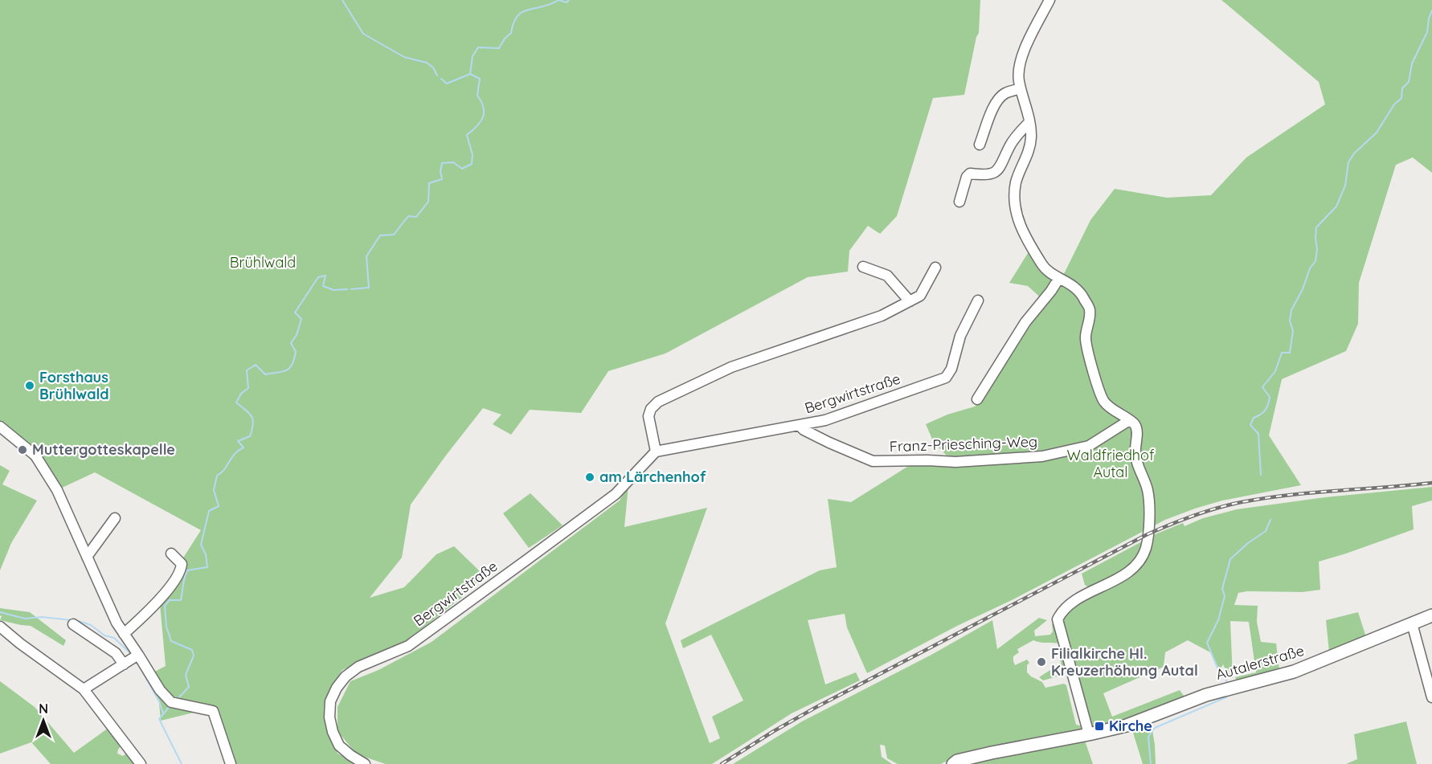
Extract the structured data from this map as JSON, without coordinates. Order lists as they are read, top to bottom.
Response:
{
  "streets": {
    "main road": ["Autalerstraße"],
    "street": ["Bergwirtstraße", "Franz-Priesching-Weg"]
  },
  "crossings": [
    ["Bergwirtstraße", "Franz-Priesching-Weg"]
  ],
  "parks": ["Brühlwald", "Waldfriedhof Autal"],
  "places": {
    "other": [
      "Forsthaus Brühlwald",
      "Muttergotteskapelle",
      "am Lärchenhof",
      "Filialkirche Hl. Kreuzerhöhung Autal"
    ],
    "transit": ["Kirche"]
  },
  "north": "top"
}
